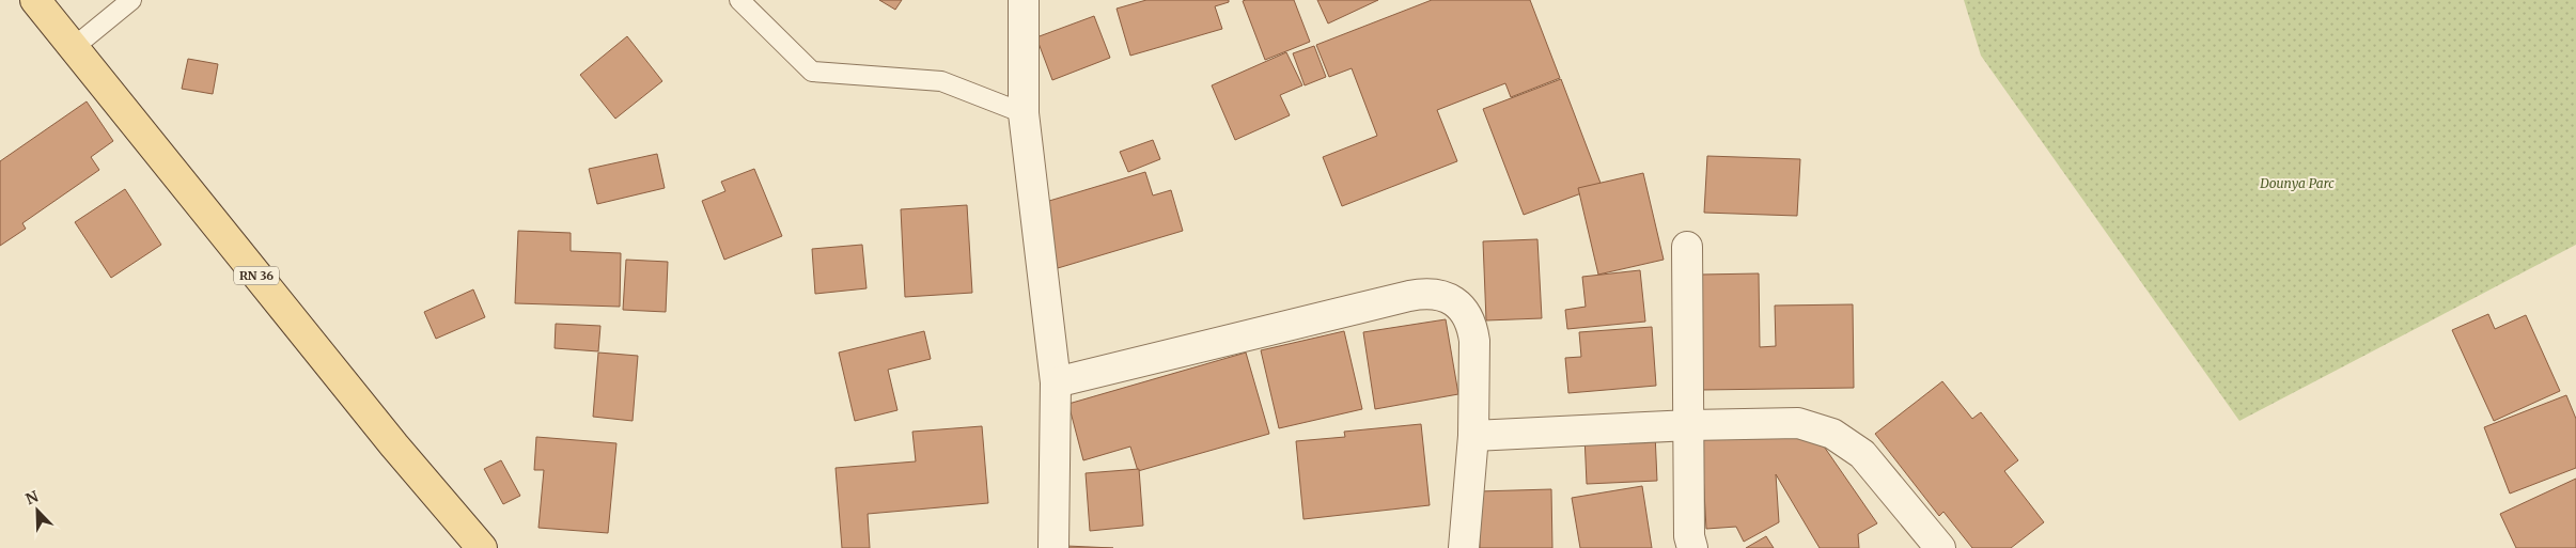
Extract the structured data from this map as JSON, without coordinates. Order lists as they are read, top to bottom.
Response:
{
  "streets": {
    "main road": ["RN 36"]
  },
  "parks": ["Dounya Parc"],
  "north": "top left"
}
